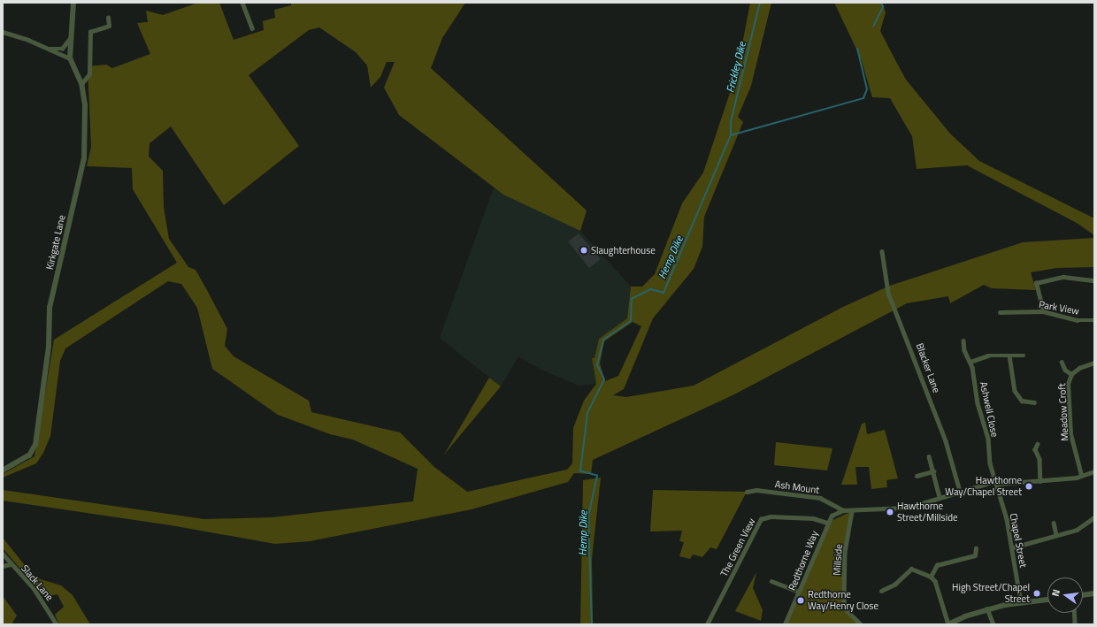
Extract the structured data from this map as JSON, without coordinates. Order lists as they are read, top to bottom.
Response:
{
  "streets": {
    "street": [
      "Kirkgate Lane",
      "Park View",
      "Blacker Lane",
      "Ashwell Close",
      "Meadow Croft",
      "Ash Mount",
      "Chapel Street",
      "The Green View",
      "Millside",
      "Redthorne Way",
      "Slack Lane"
    ]
  },
  "crossings": [
    ["Ashwell Close", "Chapel Street"],
    ["Ash Mount", "Redthorne Way"],
    ["The Green View", "Redthorne Way"]
  ],
  "water": ["Frickley Dike", "Hemp Dike"],
  "places": [
    "Slaughterhouse",
    "Hawthorne Way/Chapel Street",
    "Hawthorne Street/Millside",
    "High Street/Chapel Street",
    "Redthorne Way/Henry Close"
  ],
  "north": "left"
}
